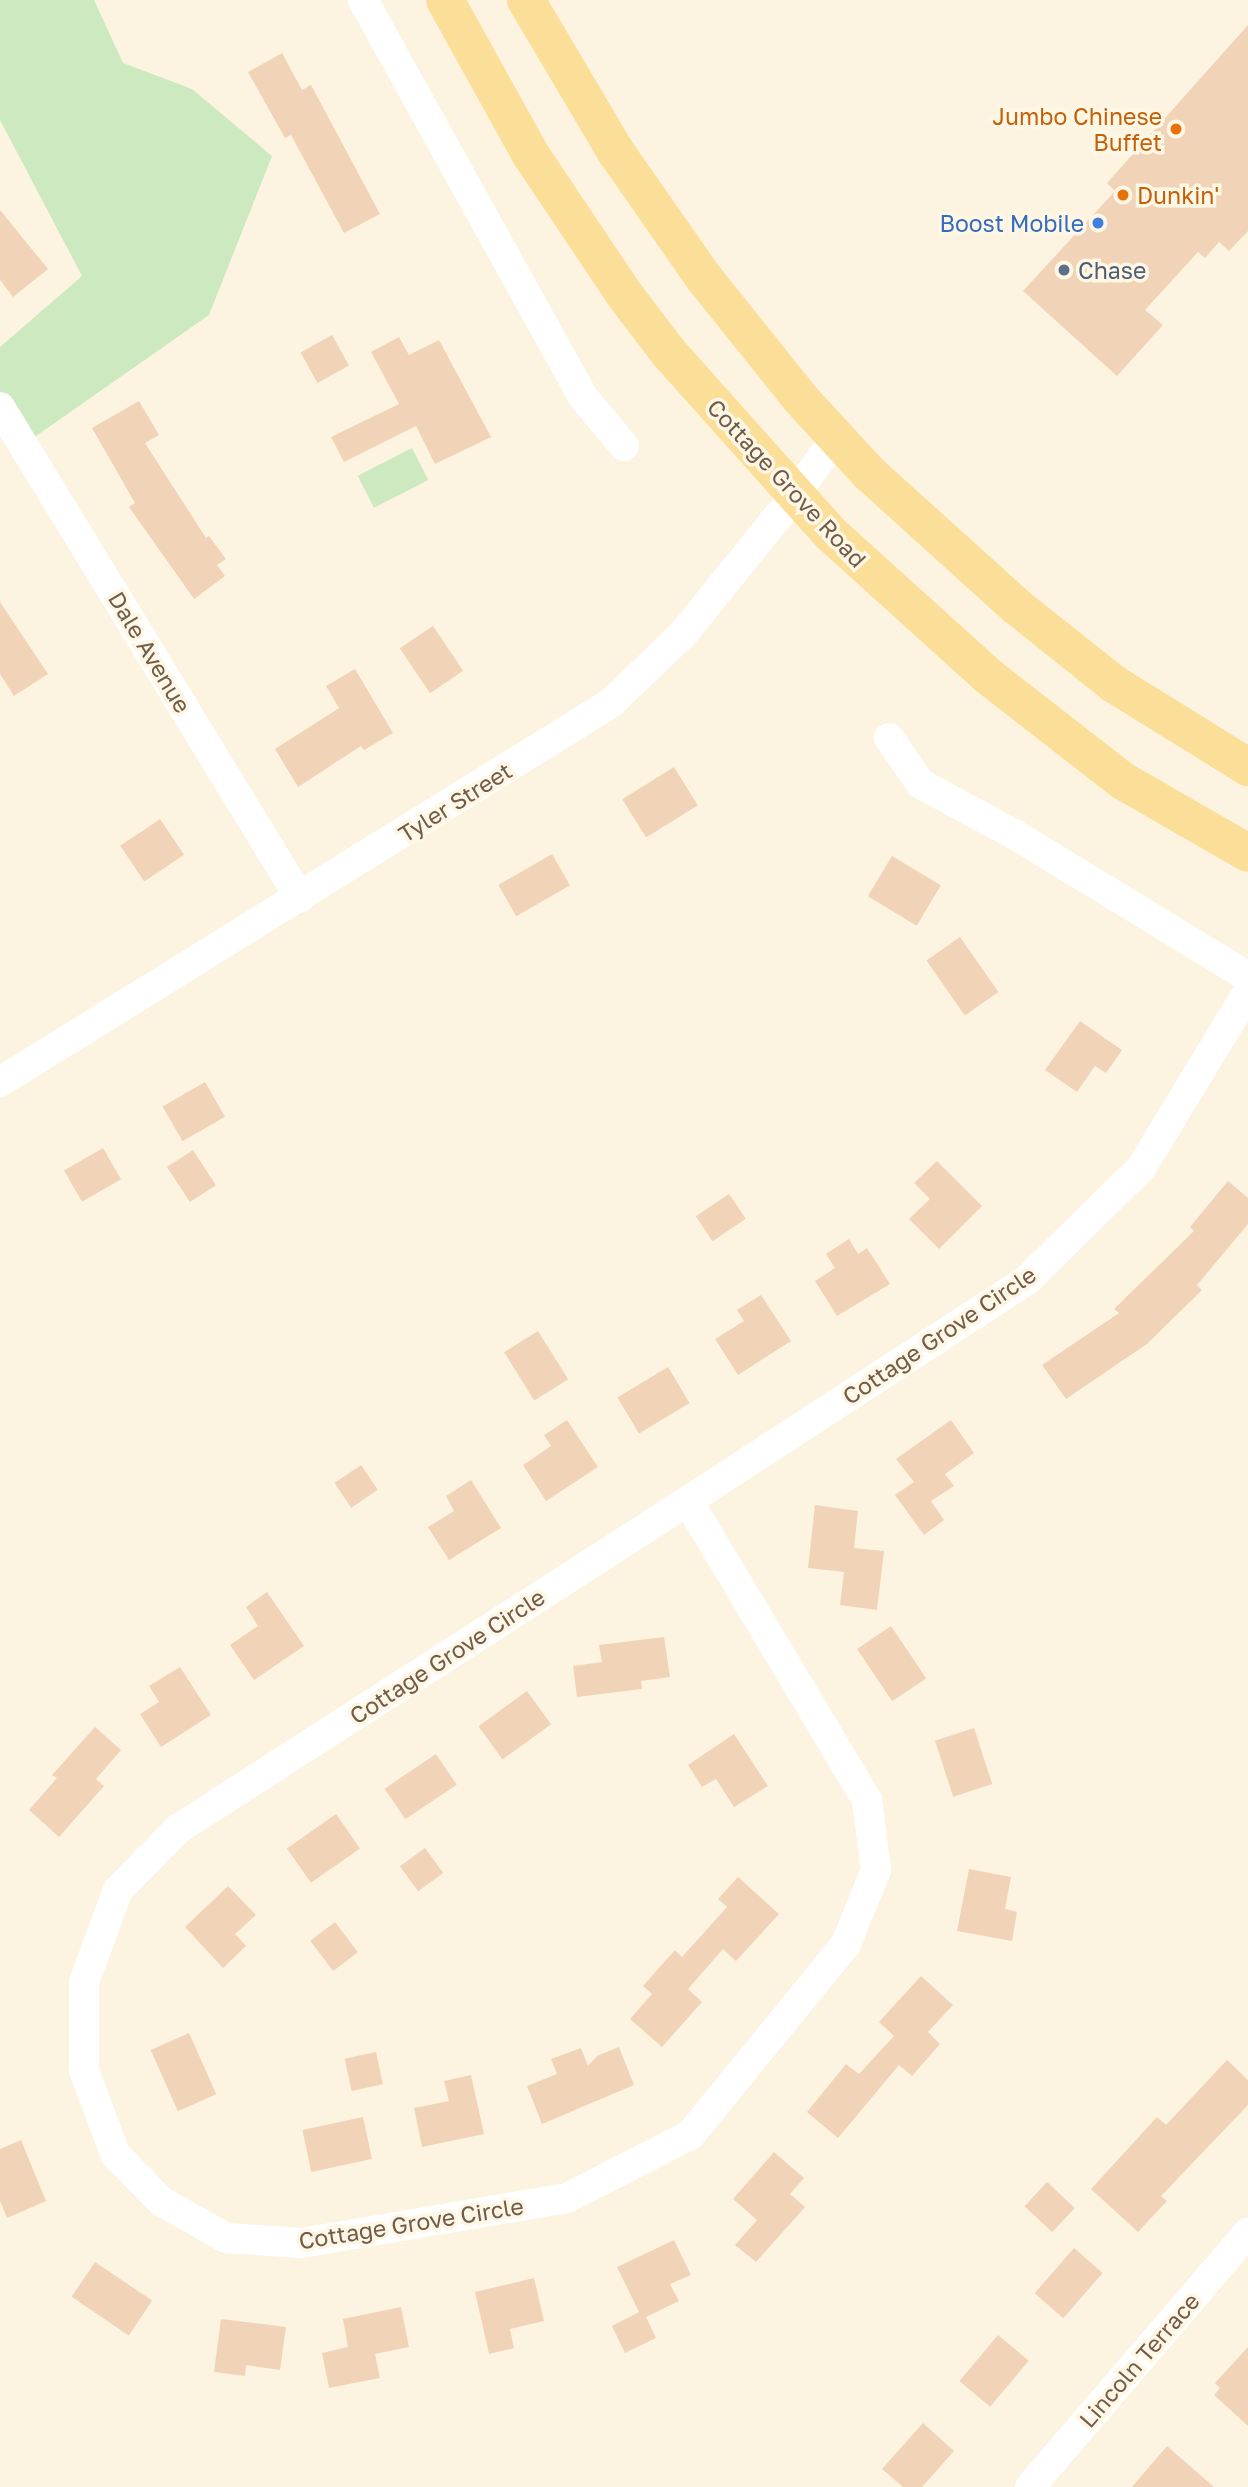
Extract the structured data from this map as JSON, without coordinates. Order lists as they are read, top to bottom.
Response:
{
  "streets": {
    "main road": ["Cottage Grove Road"],
    "street": [
      "Dale Avenue",
      "Tyler Street",
      "Cottage Grove Circle",
      "Lincoln Terrace"
    ]
  },
  "crossings": [
    ["Cottage Grove Road", "Tyler Street"],
    ["Dale Avenue", "Tyler Street"]
  ],
  "places": [
    "Jumbo Chinese Buffet",
    "Dunkin'",
    "Boost Mobile",
    "Chase"
  ]
}
